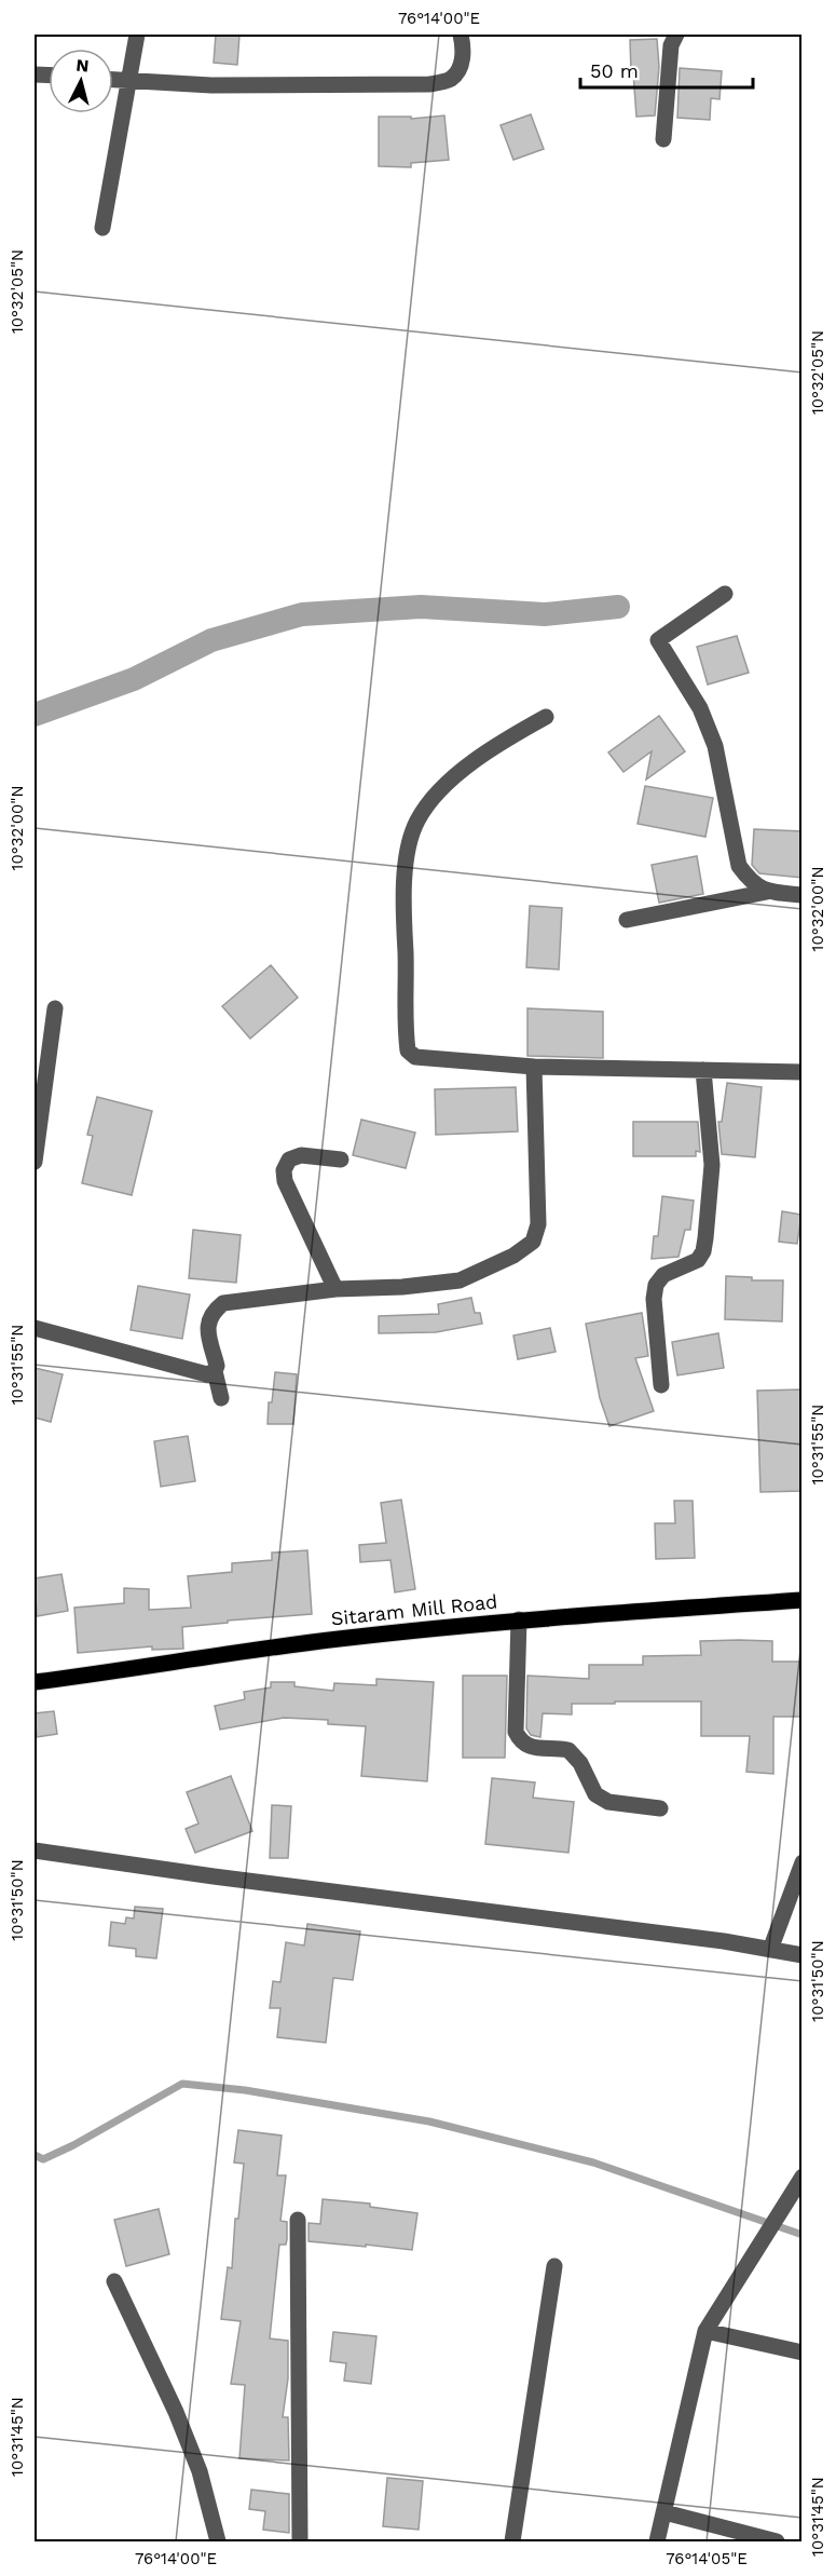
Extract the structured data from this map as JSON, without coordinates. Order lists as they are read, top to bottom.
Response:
{
  "streets": {
    "main road": ["Sitaram Mill Road"]
  },
  "scale_bar": "50 m",
  "north": "top",
  "coordinates": [
    "76°14'00\"E",
    "10°32'05\"N",
    "10°32'00\"N",
    "10°31'55\"N",
    "10°31'50\"N",
    "10°31'45\"N",
    "76°14'05\"E"
  ]
}
